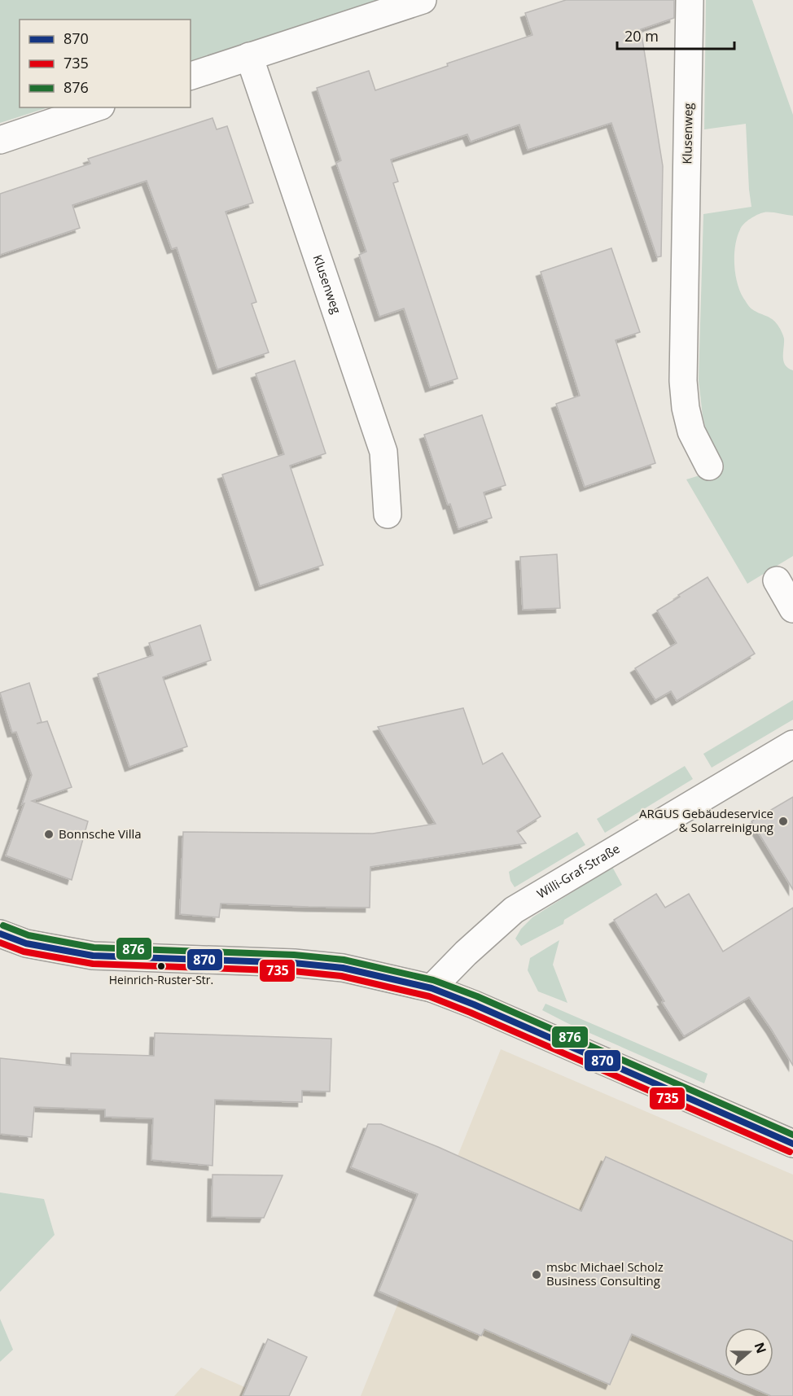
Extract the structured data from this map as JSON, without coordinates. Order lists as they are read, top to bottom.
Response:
{
  "streets": {
    "street": ["Klusenweg", "Willi-Graf-Straße"]
  },
  "places": [
    "ARGUS Gebäudeservice & Solarreinigung",
    "Bonnsche Villa",
    "Heinrich-Ruster-Str.",
    "msbc Michael Scholz Business Consulting"
  ],
  "lines": ["transit line 876", "transit line 870", "transit line 735"],
  "legend": ["870", "735", "876"],
  "scale_bar": "20 m",
  "north": "right"
}
